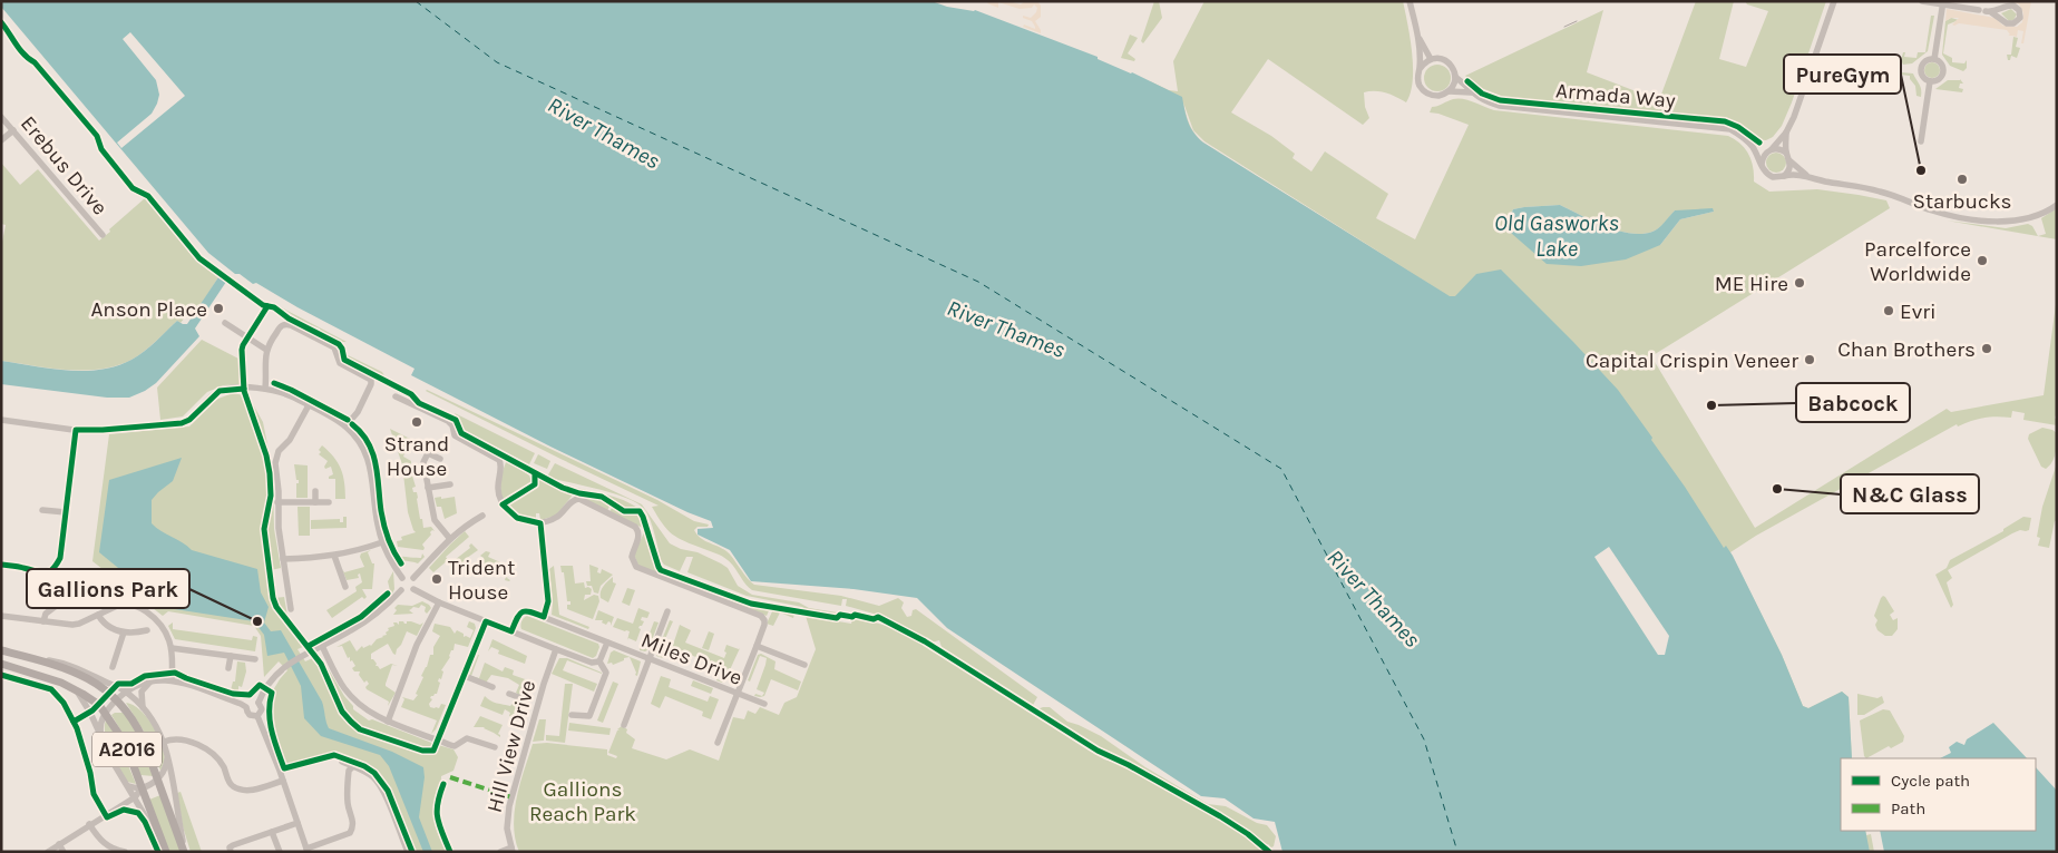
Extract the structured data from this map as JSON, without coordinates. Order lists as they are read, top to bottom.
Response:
{
  "streets": {
    "main road": ["A2016"],
    "street": [
      "Armada Way",
      "Erebus Drive",
      "Miles Drive",
      "Hill View Drive"
    ]
  },
  "water": ["River Thames", "Old Gasworks Lake"],
  "parks": ["Gallions Reach Park"],
  "places": [
    "PureGym",
    "Starbucks",
    "Parcelforce Worldwide",
    "ME Hire",
    "Anson Place",
    "Evri",
    "Chan Brothers",
    "Capital Crispin Veneer",
    "Babcock",
    "Strand House",
    "N&C Glass",
    "Trident House",
    "Gallions Park"
  ],
  "legend": ["Cycle path", "Path"]
}
